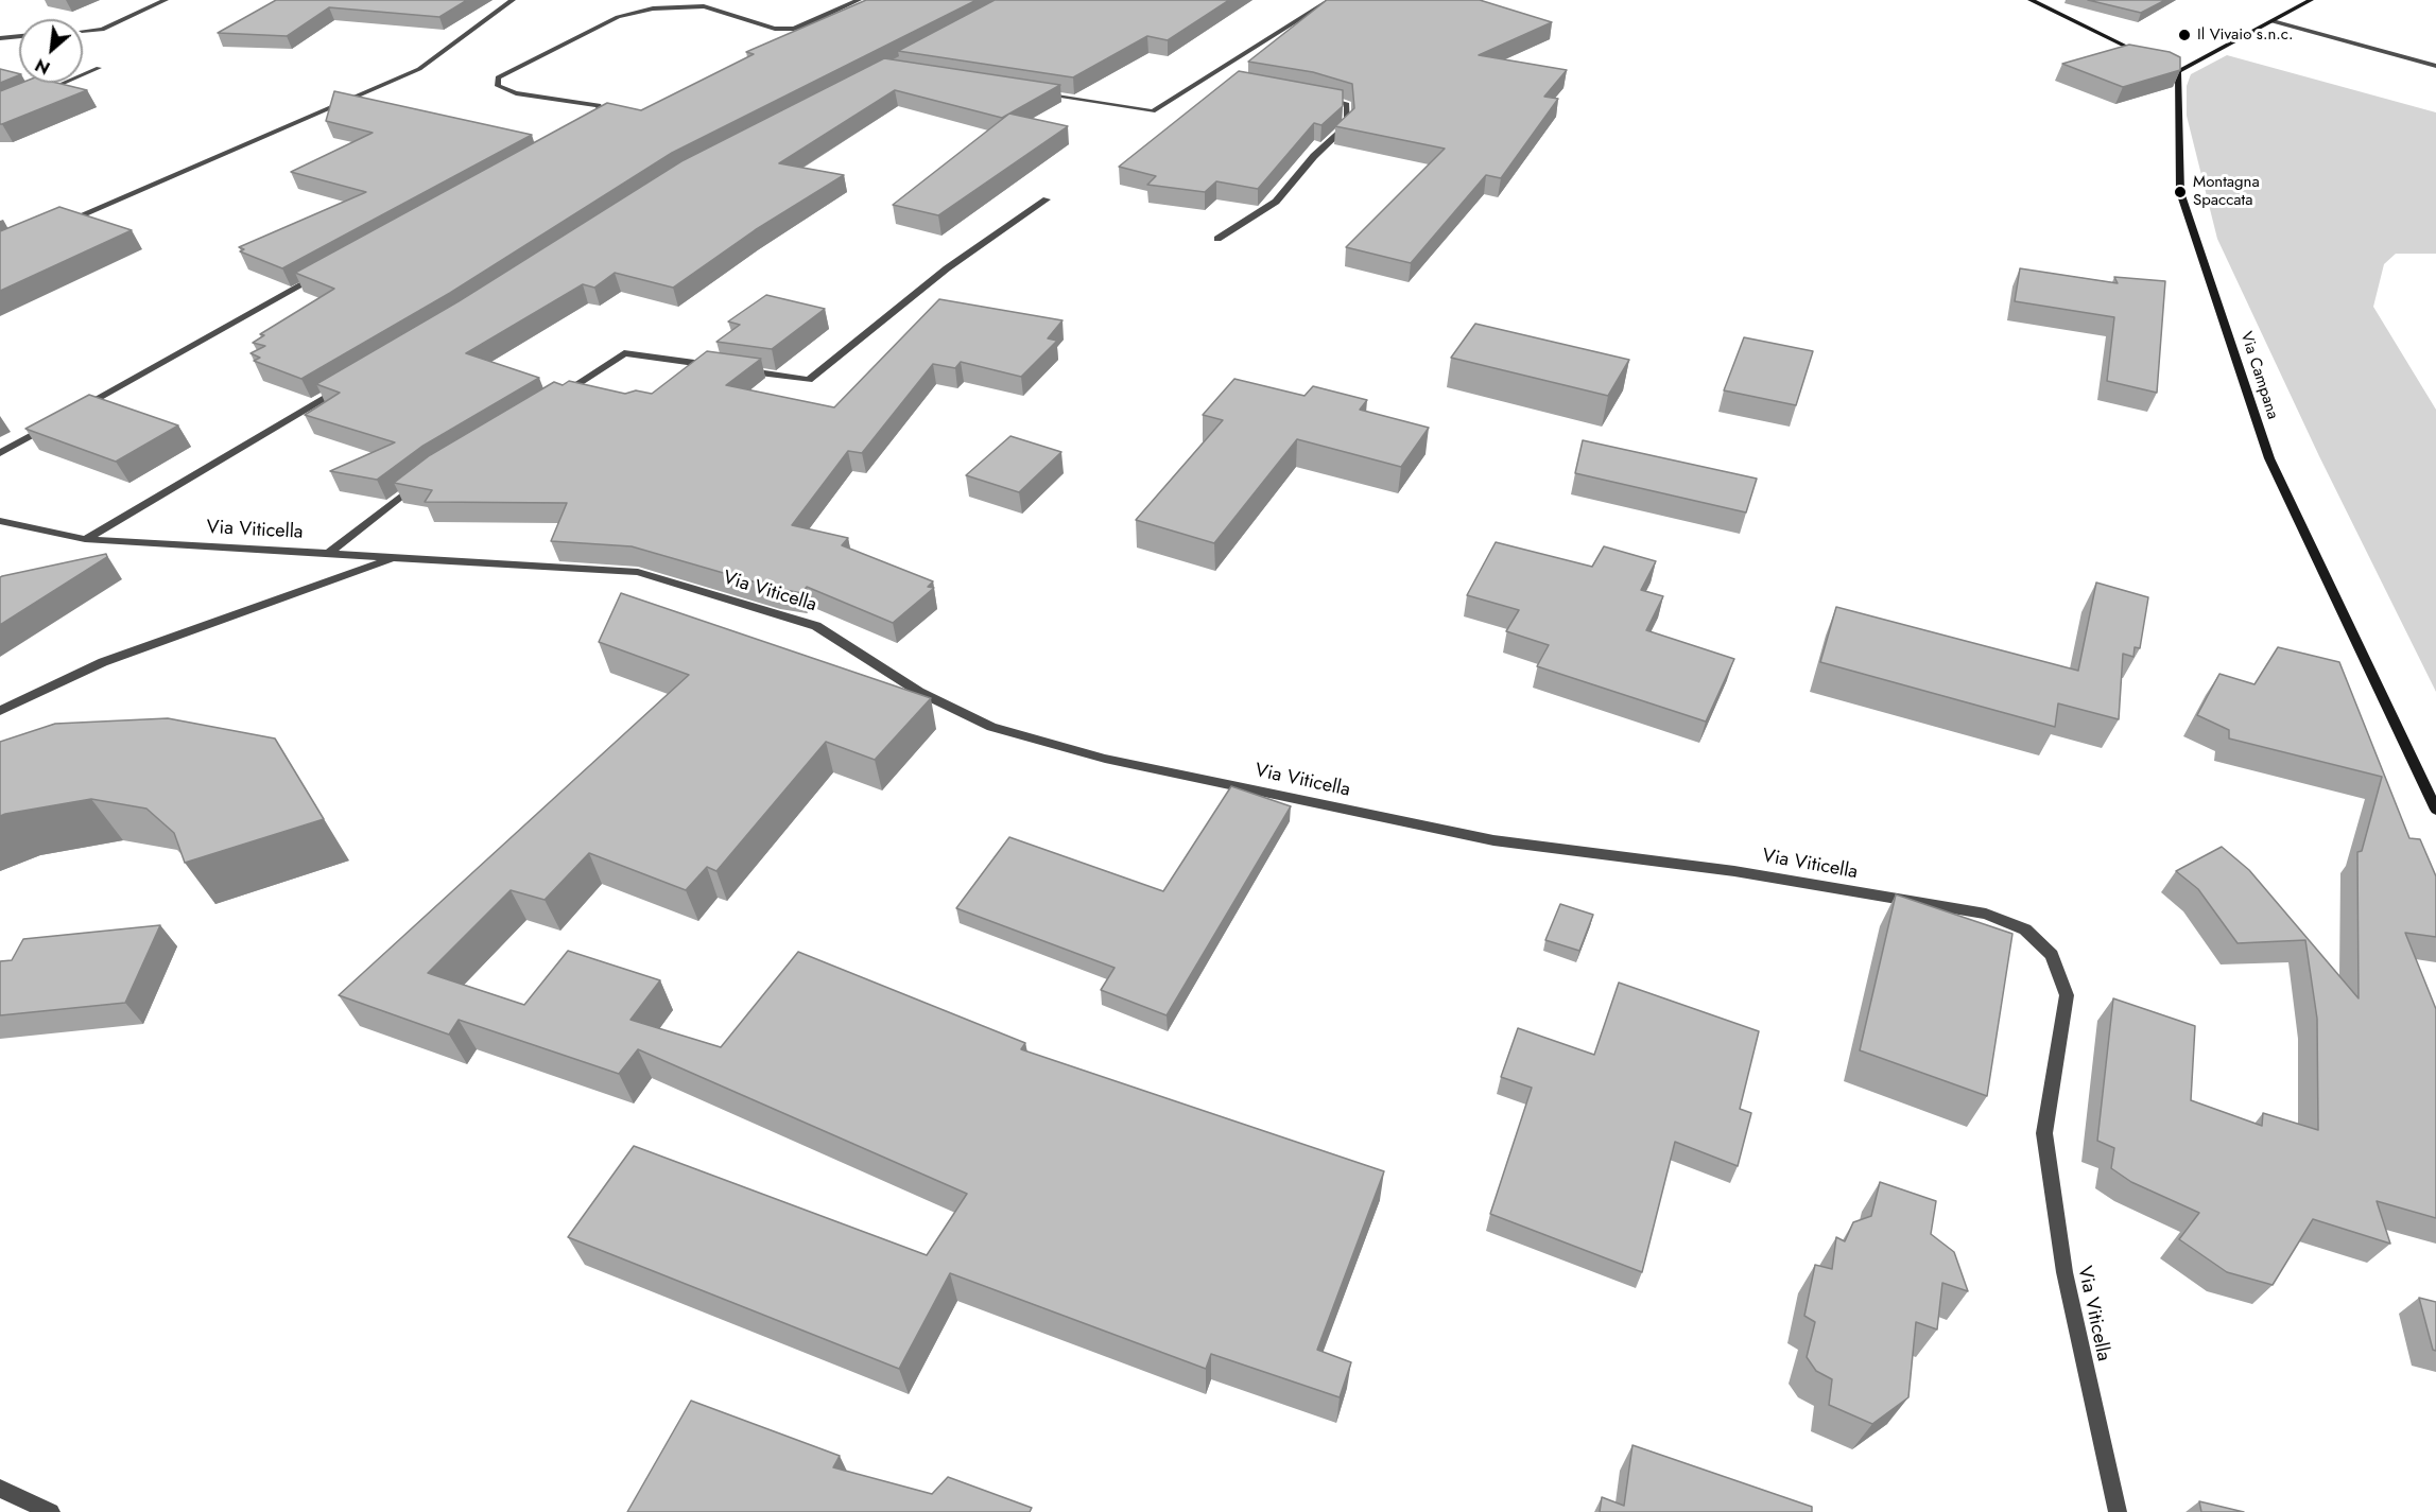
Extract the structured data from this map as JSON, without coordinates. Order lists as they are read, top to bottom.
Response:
{
  "streets": {
    "main road": ["Via Campana"],
    "street": ["Via Viticella"]
  },
  "places": ["Il Vivaio s.n.c.", "Montagna Spaccata"],
  "north": "bottom left"
}
